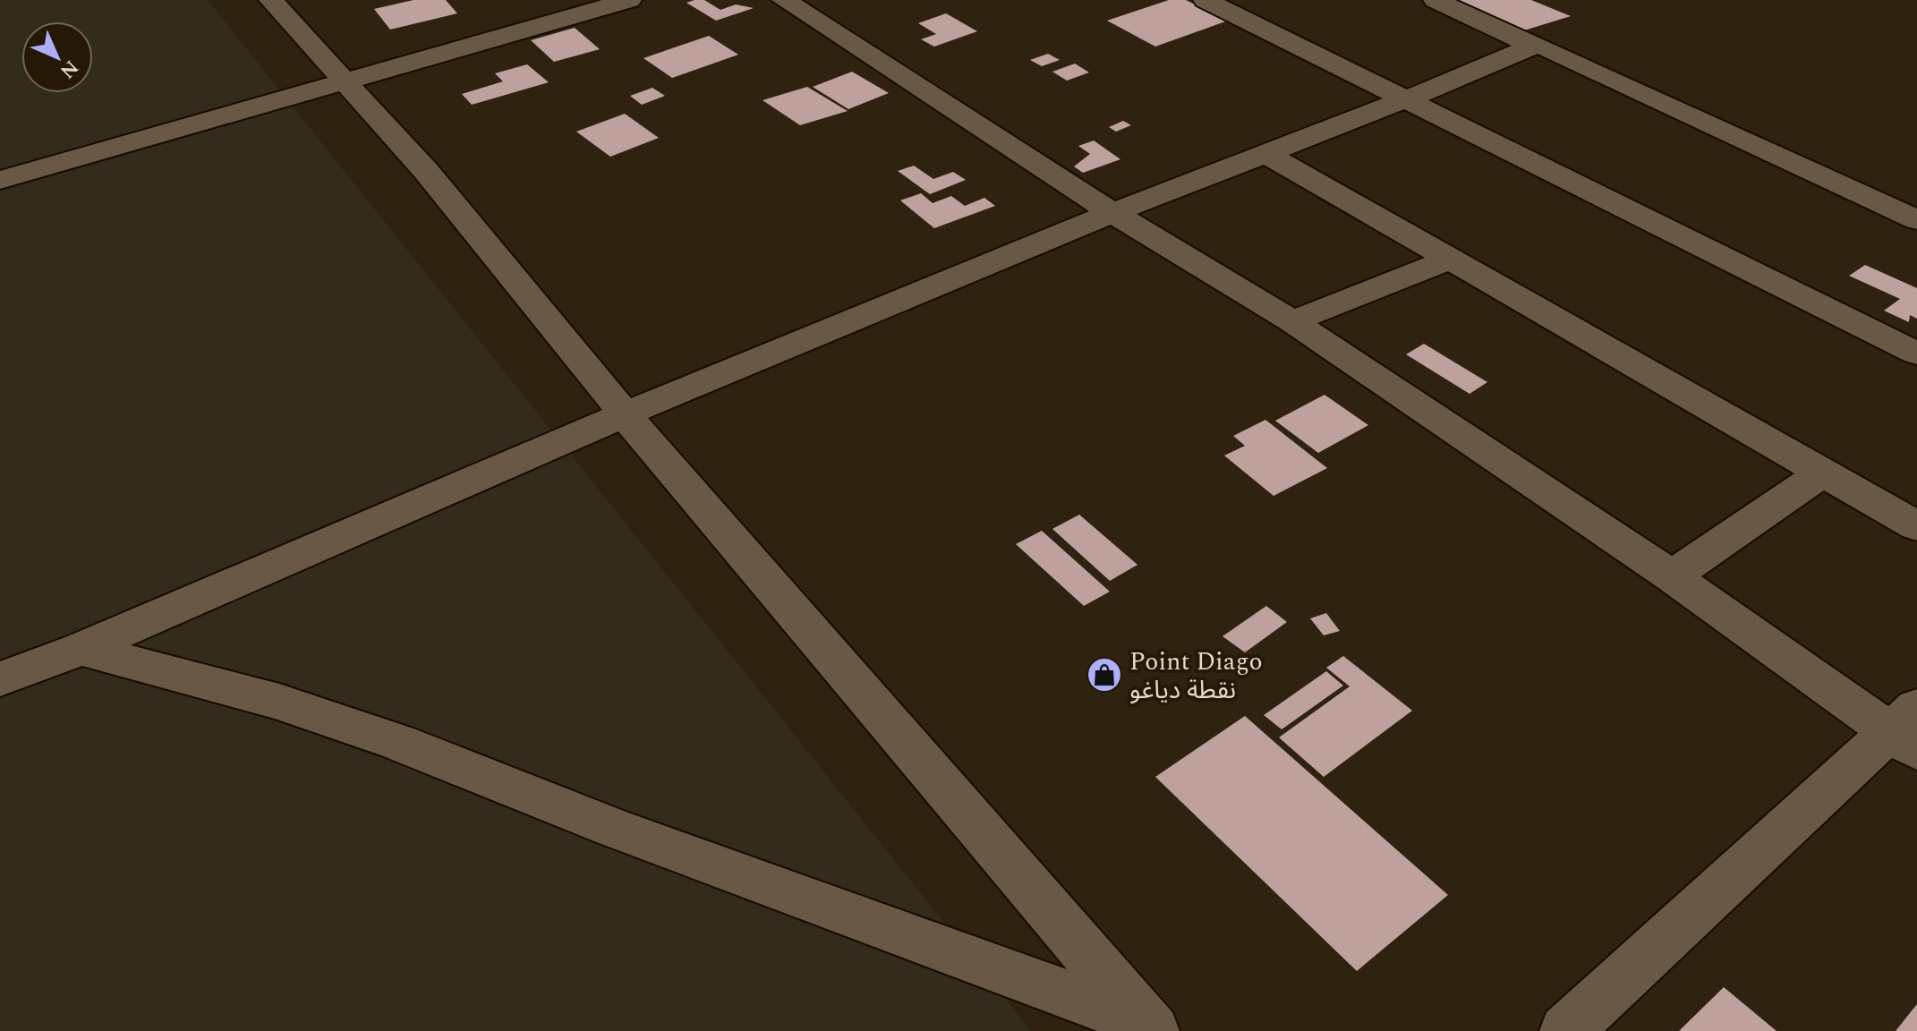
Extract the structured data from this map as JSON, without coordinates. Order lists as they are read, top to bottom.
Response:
{
  "places": {
    "shop": ["Point Diago نقطة دياغو"]
  },
  "north": "bottom right"
}
